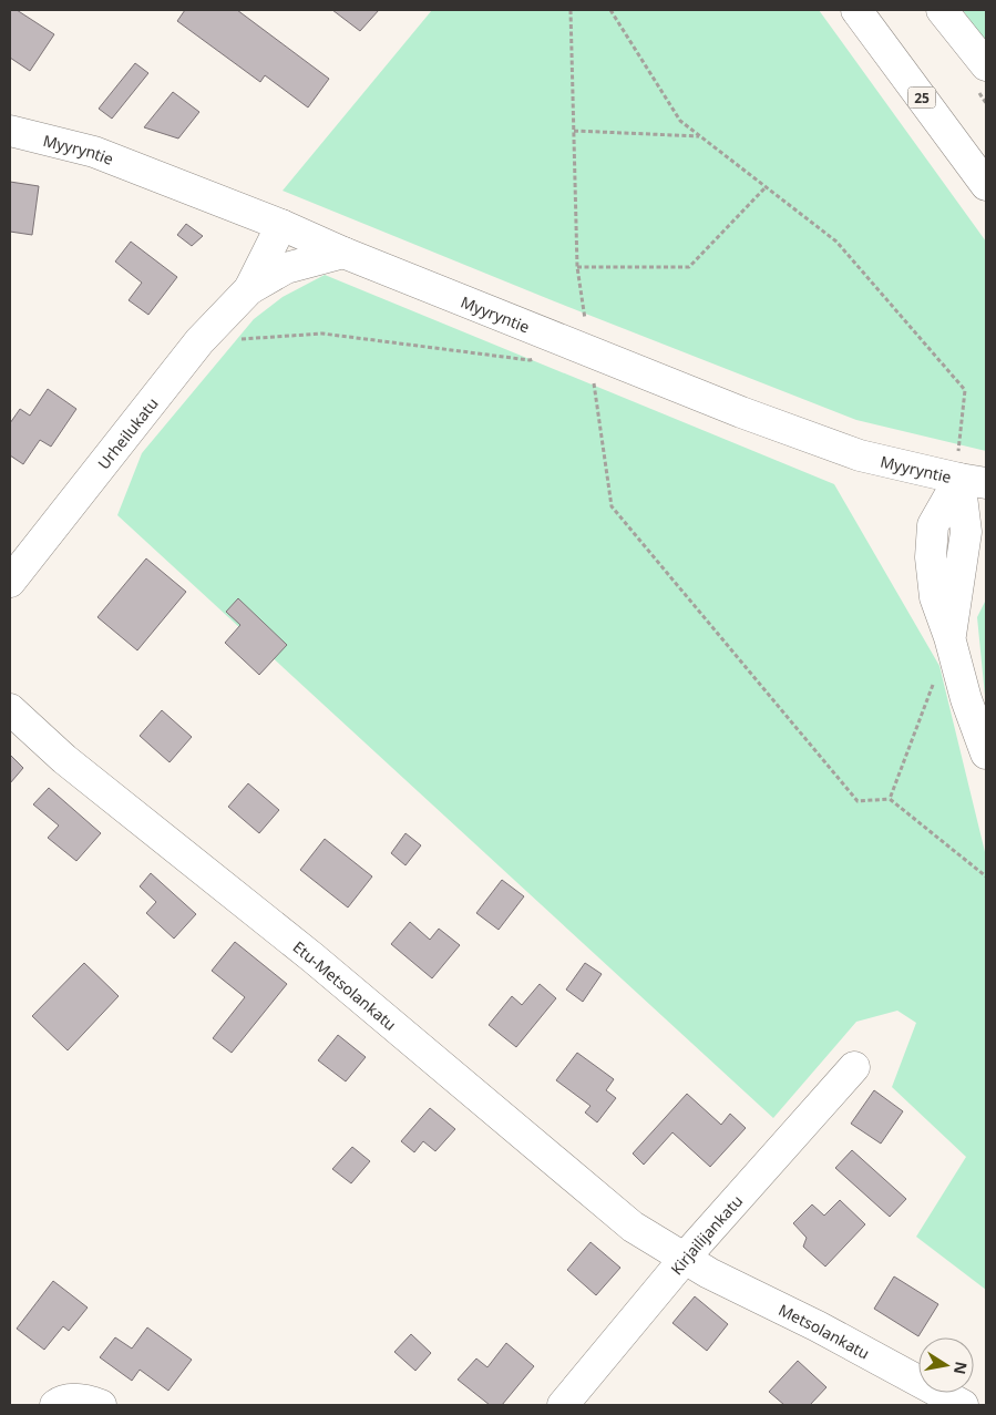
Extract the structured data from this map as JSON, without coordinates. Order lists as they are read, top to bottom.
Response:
{
  "streets": {
    "main road": [
      "25",
      "Myyryntie",
      "Urheilukatu",
      "Etu-Metsolankatu",
      "Kirjailijankatu",
      "Metsolankatu"
    ]
  },
  "crossings": [
    ["Myyryntie", "Urheilukatu"],
    ["Etu-Metsolankatu", "Kirjailijankatu"],
    ["Etu-Metsolankatu", "Metsolankatu"],
    ["Kirjailijankatu", "Metsolankatu"]
  ],
  "north": "right"
}
